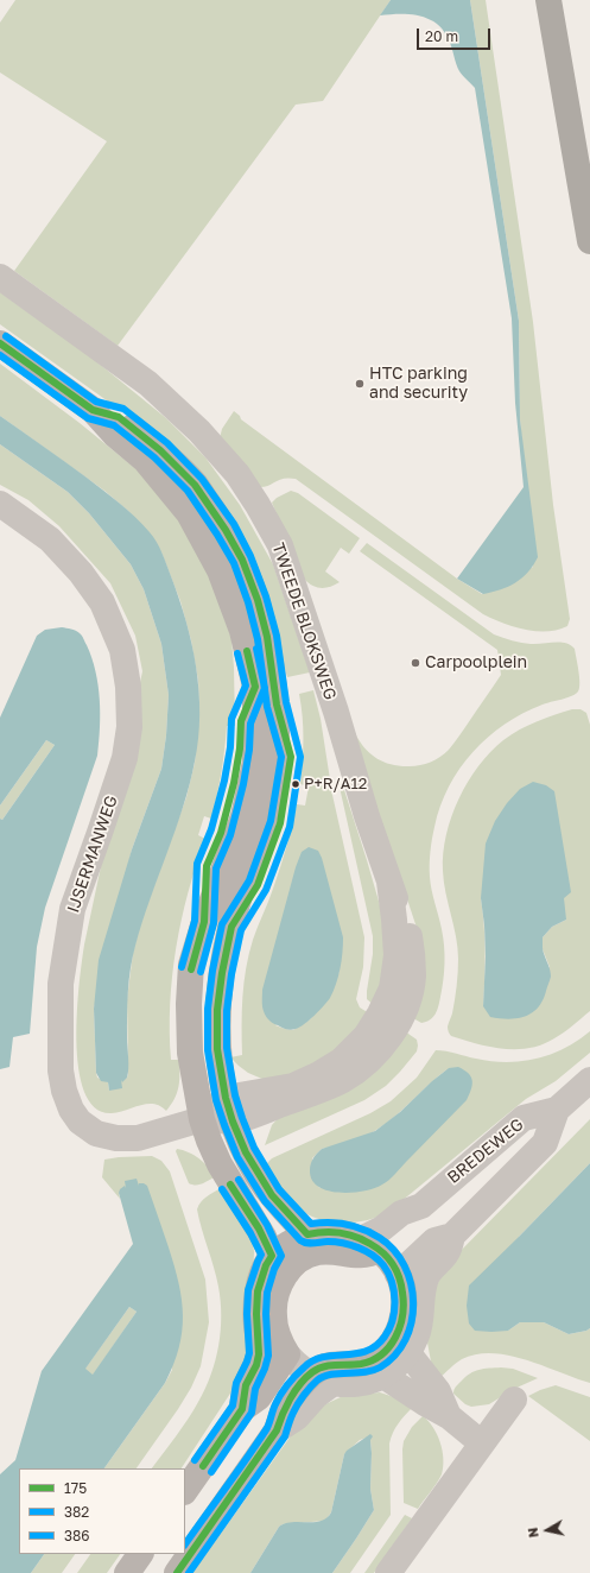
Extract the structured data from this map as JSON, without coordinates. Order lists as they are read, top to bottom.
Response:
{
  "streets": {
    "street": ["TWEEDE BLOKSWEG", "IJSERMANWEG", "BREDEWEG"]
  },
  "crossings": [
    ["TWEEDE BLOKSWEG", "IJSERMANWEG"]
  ],
  "places": ["HTC parking and security", "Carpoolplein", "P+R/A12"],
  "lines": ["transit line 386", "transit line 175", "transit line 382"],
  "legend": ["175", "382", "386"],
  "scale_bar": "20 m",
  "north": "left"
}
